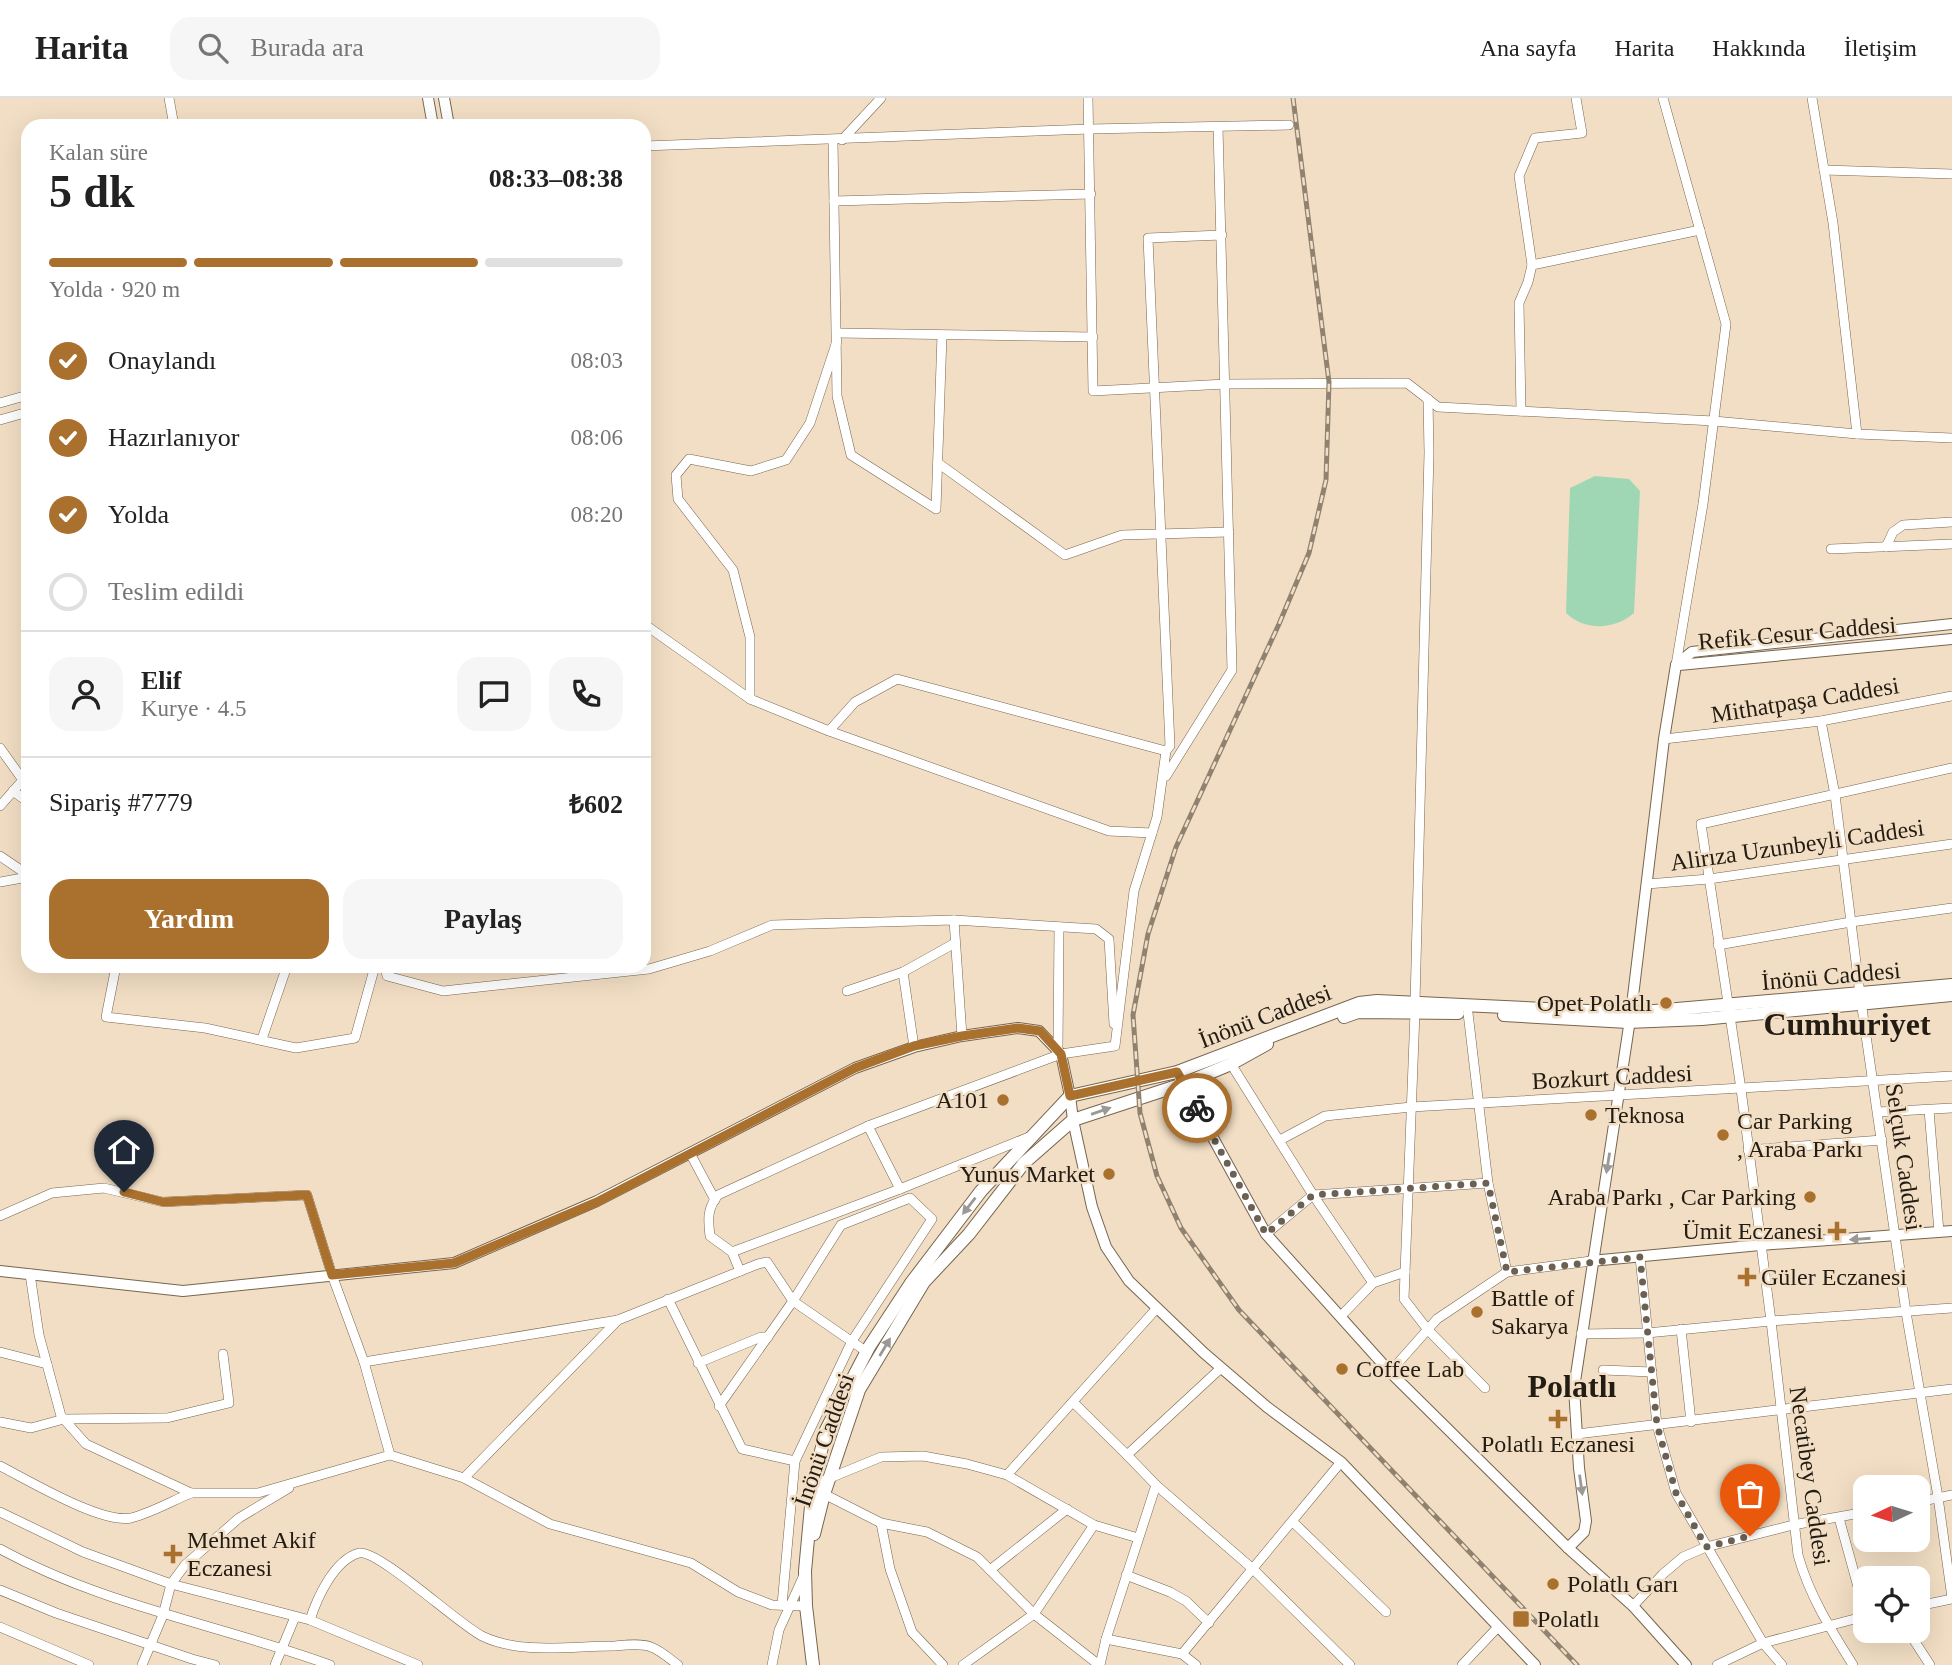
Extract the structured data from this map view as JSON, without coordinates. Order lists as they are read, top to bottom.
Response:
{
  "streets": {
    "main road": ["İnönü Caddesi"],
    "street": [
      "Refik Cesur Caddesi",
      "Mithatpaşa Caddesi",
      "Alirıza Uzunbeyli Caddesi",
      "Bozkurt Caddesi",
      "Selçuk Caddesi",
      "Necatibey Caddesi"
    ]
  },
  "crossings": [
    ["Mithatpaşa Caddesi", "Selçuk Caddesi"],
    ["Alirıza Uzunbeyli Caddesi", "Selçuk Caddesi"],
    ["Alirıza Uzunbeyli Caddesi", "Necatibey Caddesi"],
    ["İnönü Caddesi", "Selçuk Caddesi"],
    ["İnönü Caddesi", "Necatibey Caddesi"],
    ["Bozkurt Caddesi", "Selçuk Caddesi"],
    ["Bozkurt Caddesi", "Necatibey Caddesi"],
    ["Selçuk Caddesi", "Necatibey Caddesi"]
  ],
  "districts": ["Cumhuriyet", "Polatlı"],
  "places": {
    "other": [
      "Opet Polatlı",
      "A101",
      "Teknosa",
      "Car Parking , Araba Parkı",
      "Yunus Market",
      "Araba Parkı , Car Parking",
      "Battle of Sakarya",
      "Coffee Lab",
      "Polatlı Garı"
    ],
    "health": [
      "Ümit Eczanesi",
      "Güler Eczanesi",
      "Polatlı Eczanesi",
      "Mehmet Akif Eczanesi"
    ],
    "transit": ["Polatlı"]
  },
  "north": "left",
  "page": {
    "header": "Harita",
    "search": "Burada ara",
    "nav": [
      "Ana sayfa",
      "Harita",
      "Hakkında",
      "İletişim"
    ],
    "heading": ["5 dk", "Kalan süre", "08:33–08:38"],
    "panel": [
      "Elif",
      "Kurye · 4.5",
      "Sipariş #7779",
      "₺602"
    ],
    "bar": "Yolda · 920 m",
    "list": [
      ["Onaylandı", "08:03"],
      ["Hazırlanıyor", "08:06"],
      ["Yolda", "08:20"],
      "Teslim edildi"
    ],
    "buttons": ["Yardım", "Paylaş"]
  }
}
